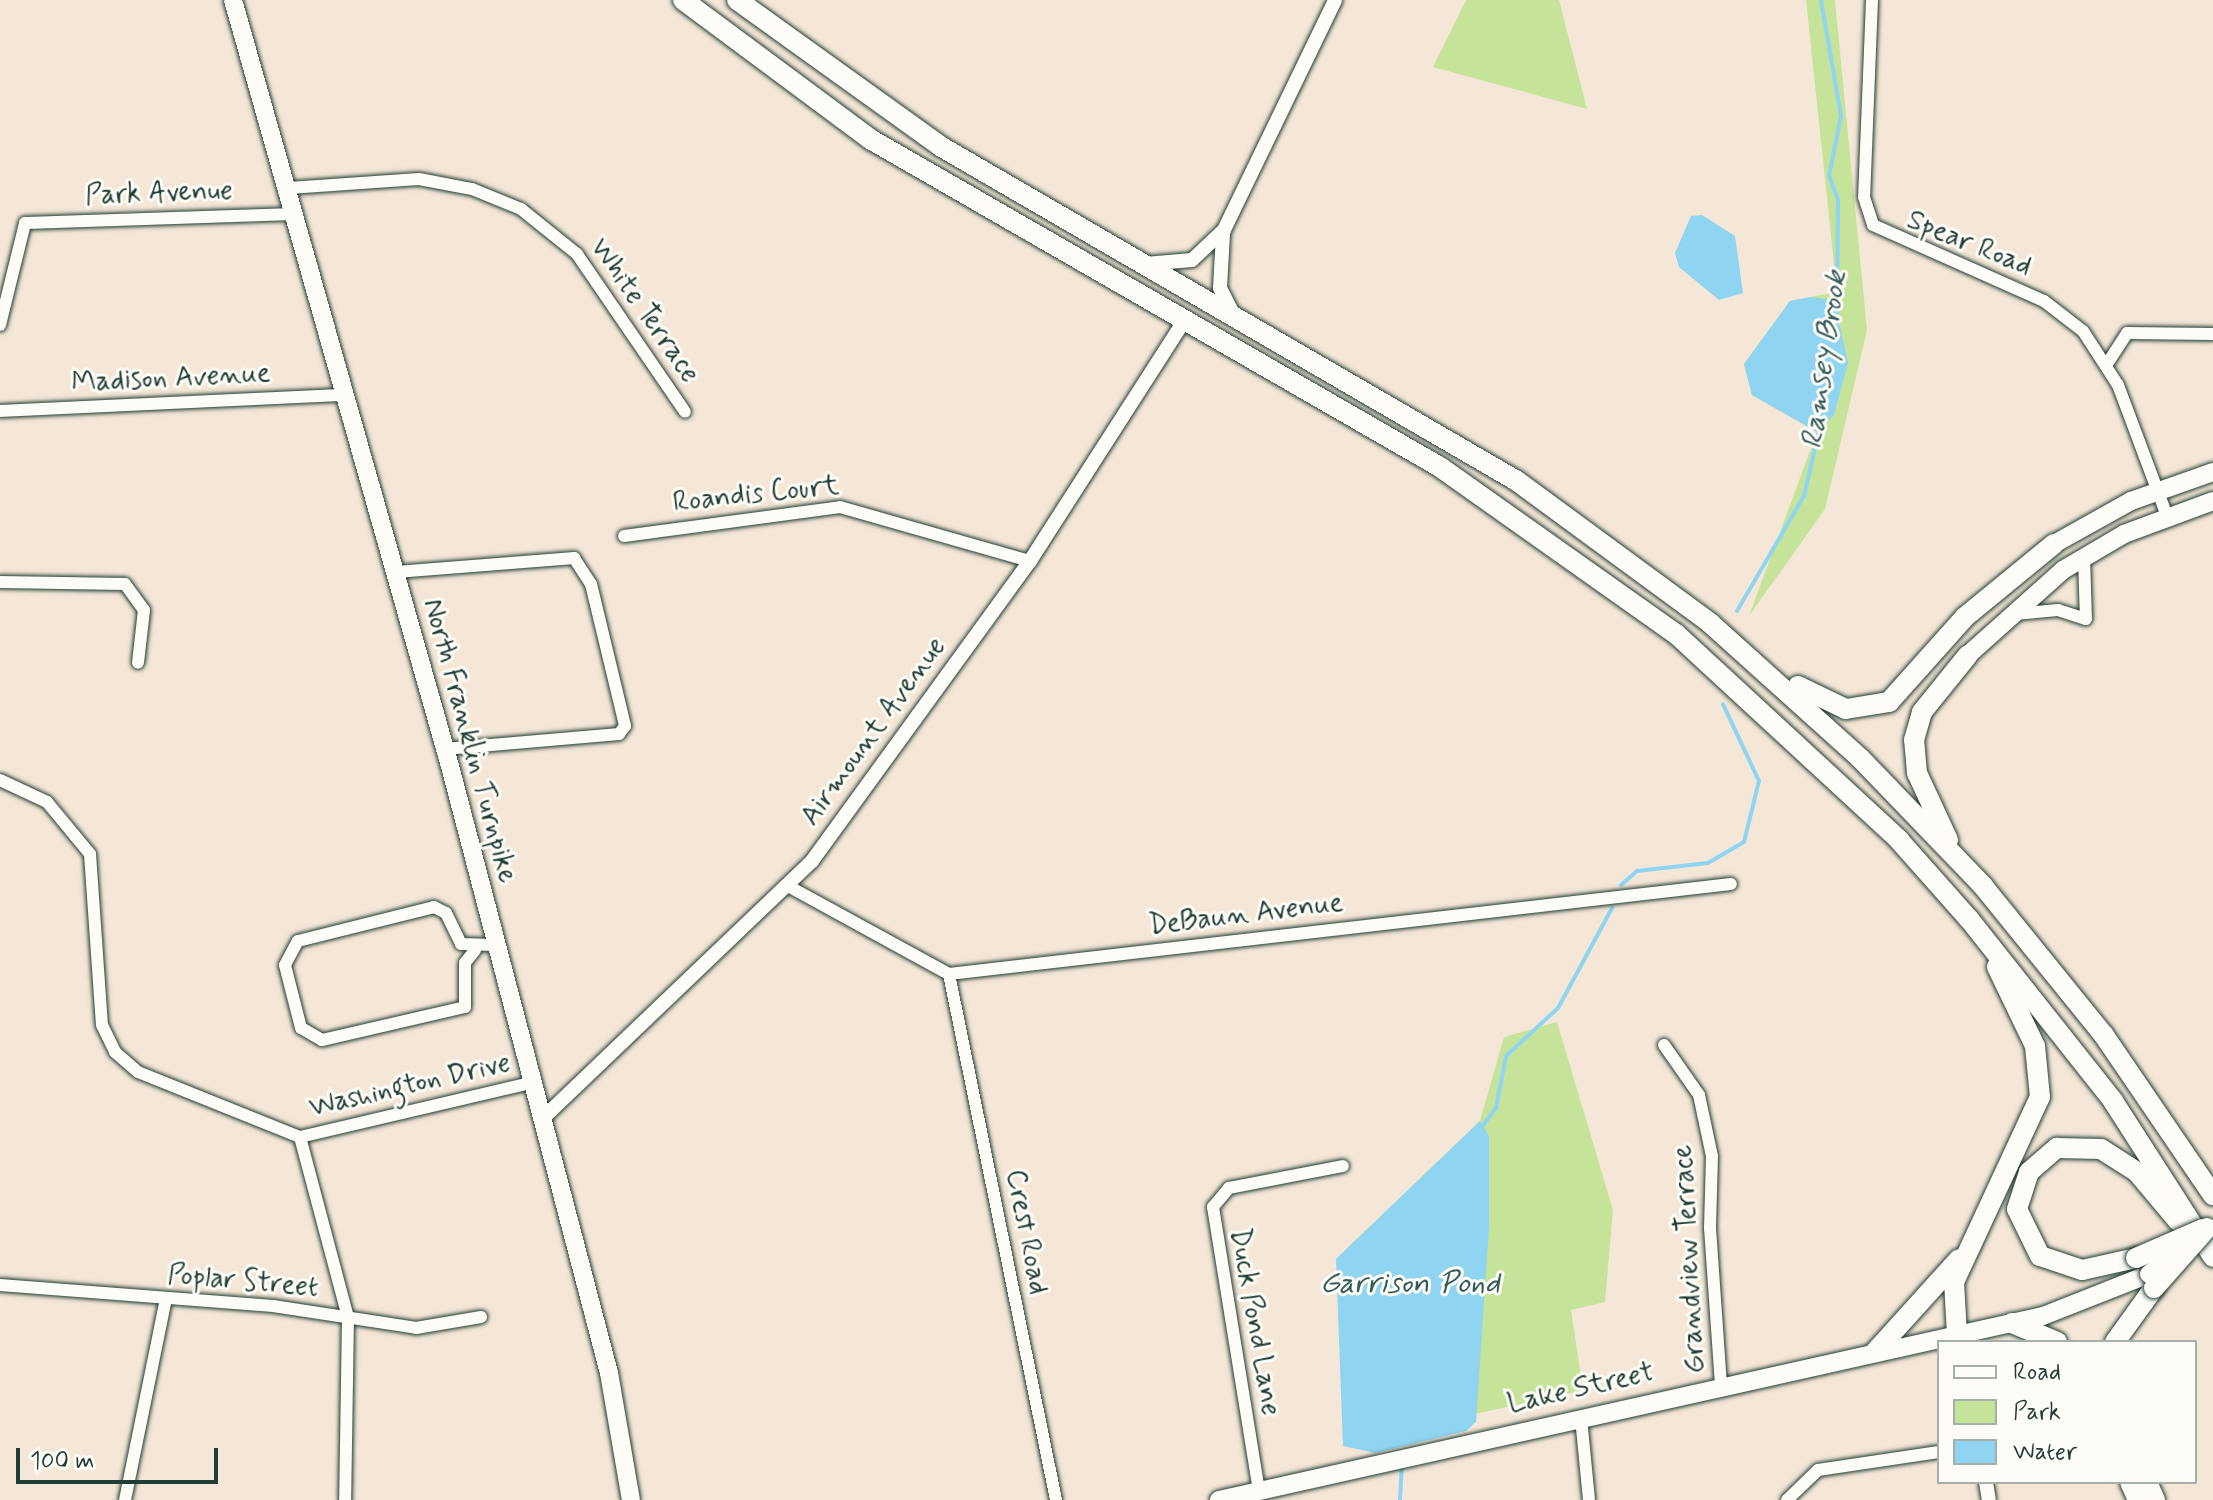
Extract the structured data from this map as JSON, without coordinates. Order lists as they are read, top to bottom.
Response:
{
  "streets": {
    "main road": ["North Franklin Turnpike", "Lake Street"],
    "street": [
      "Park Avenue",
      "Spear Road",
      "White Terrace",
      "Madison Avenue",
      "Roandis Court",
      "Airmount Avenue",
      "DeBaun Avenue",
      "Washington Drive",
      "Crest Road",
      "Grandview Terrace",
      "Poplar Street",
      "Duck Pond Lane"
    ]
  },
  "crossings": [
    ["Park Avenue", "North Franklin Turnpike"],
    ["White Terrace", "North Franklin Turnpike"],
    ["Madison Avenue", "North Franklin Turnpike"],
    ["Roandis Court", "Airmount Avenue"],
    ["Airmount Avenue", "North Franklin Turnpike"],
    ["North Franklin Turnpike", "Washington Drive"],
    ["DeBaun Avenue", "Crest Road"],
    ["Grandview Terrace", "Lake Street"],
    ["Duck Pond Lane", "Lake Street"]
  ],
  "water": ["Ramsey Brook", "Garrison Pond"],
  "legend": ["Road", "Park", "Water"],
  "scale_bar": "100 m"
}
